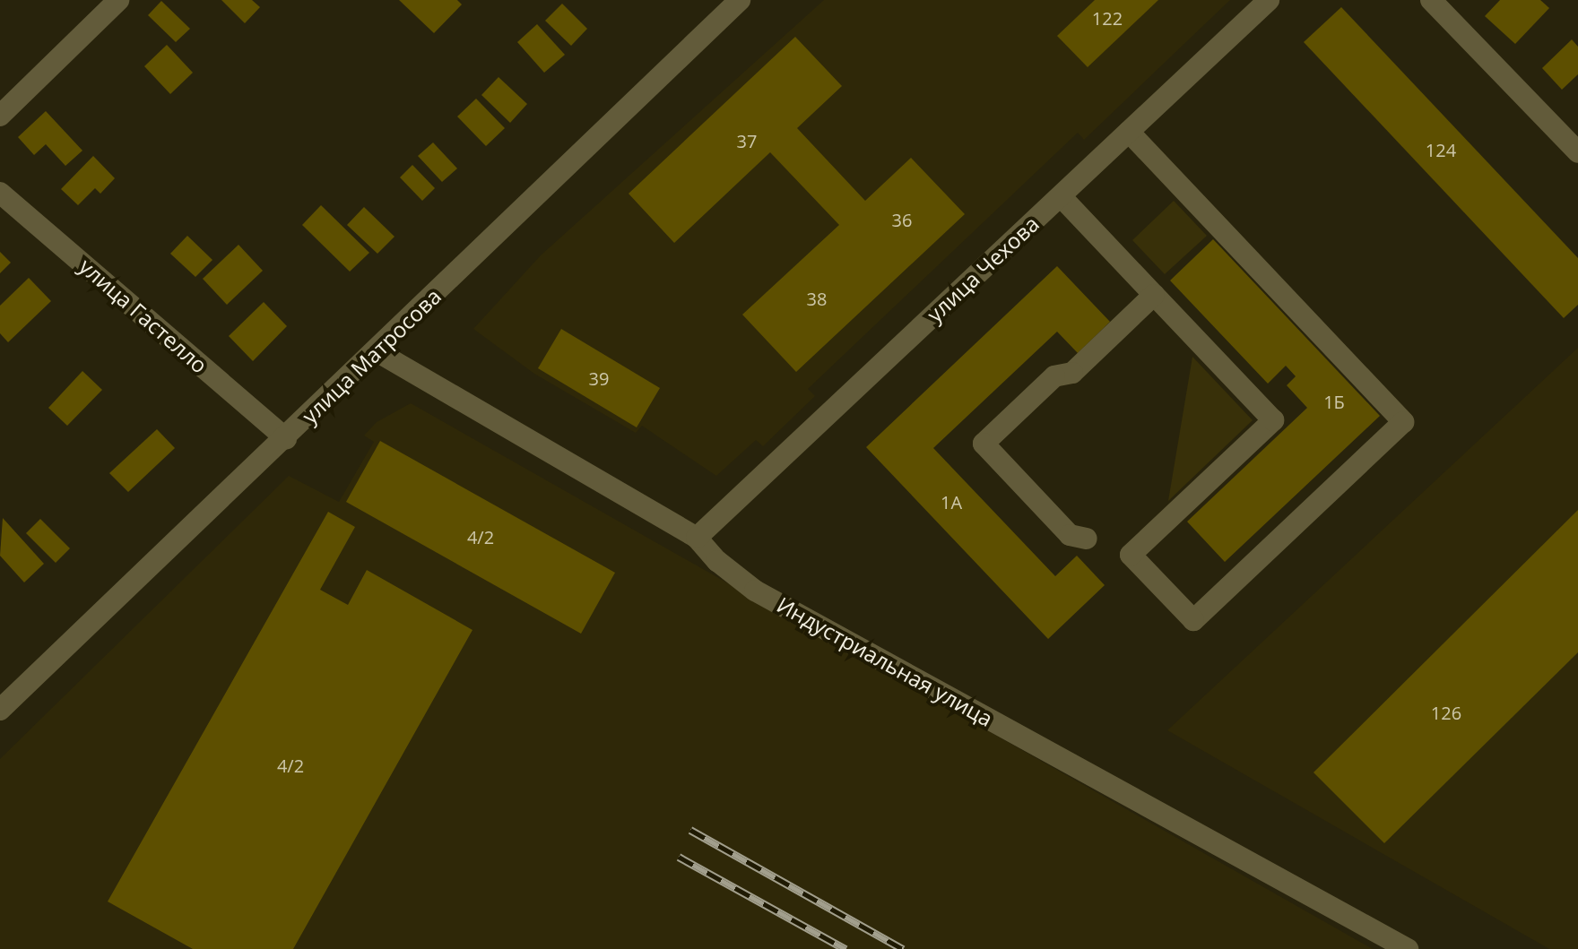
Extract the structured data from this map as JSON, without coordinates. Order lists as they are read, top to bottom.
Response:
{
  "streets": {
    "street": [
      "улица Чехова",
      "улица Гастелло",
      "улица Матросова",
      "Индустриальная улица"
    ]
  },
  "crossings": [
    ["улица Чехова", "Индустриальная улица"],
    ["улица Гастелло", "улица Матросова"],
    ["улица Матросова", "Индустриальная улица"]
  ],
  "house_numbers": [
    "122",
    "37",
    "124",
    "36",
    "38",
    "39",
    "1Б",
    "1А",
    "4/2",
    "126",
    "4/2"
  ]
}
